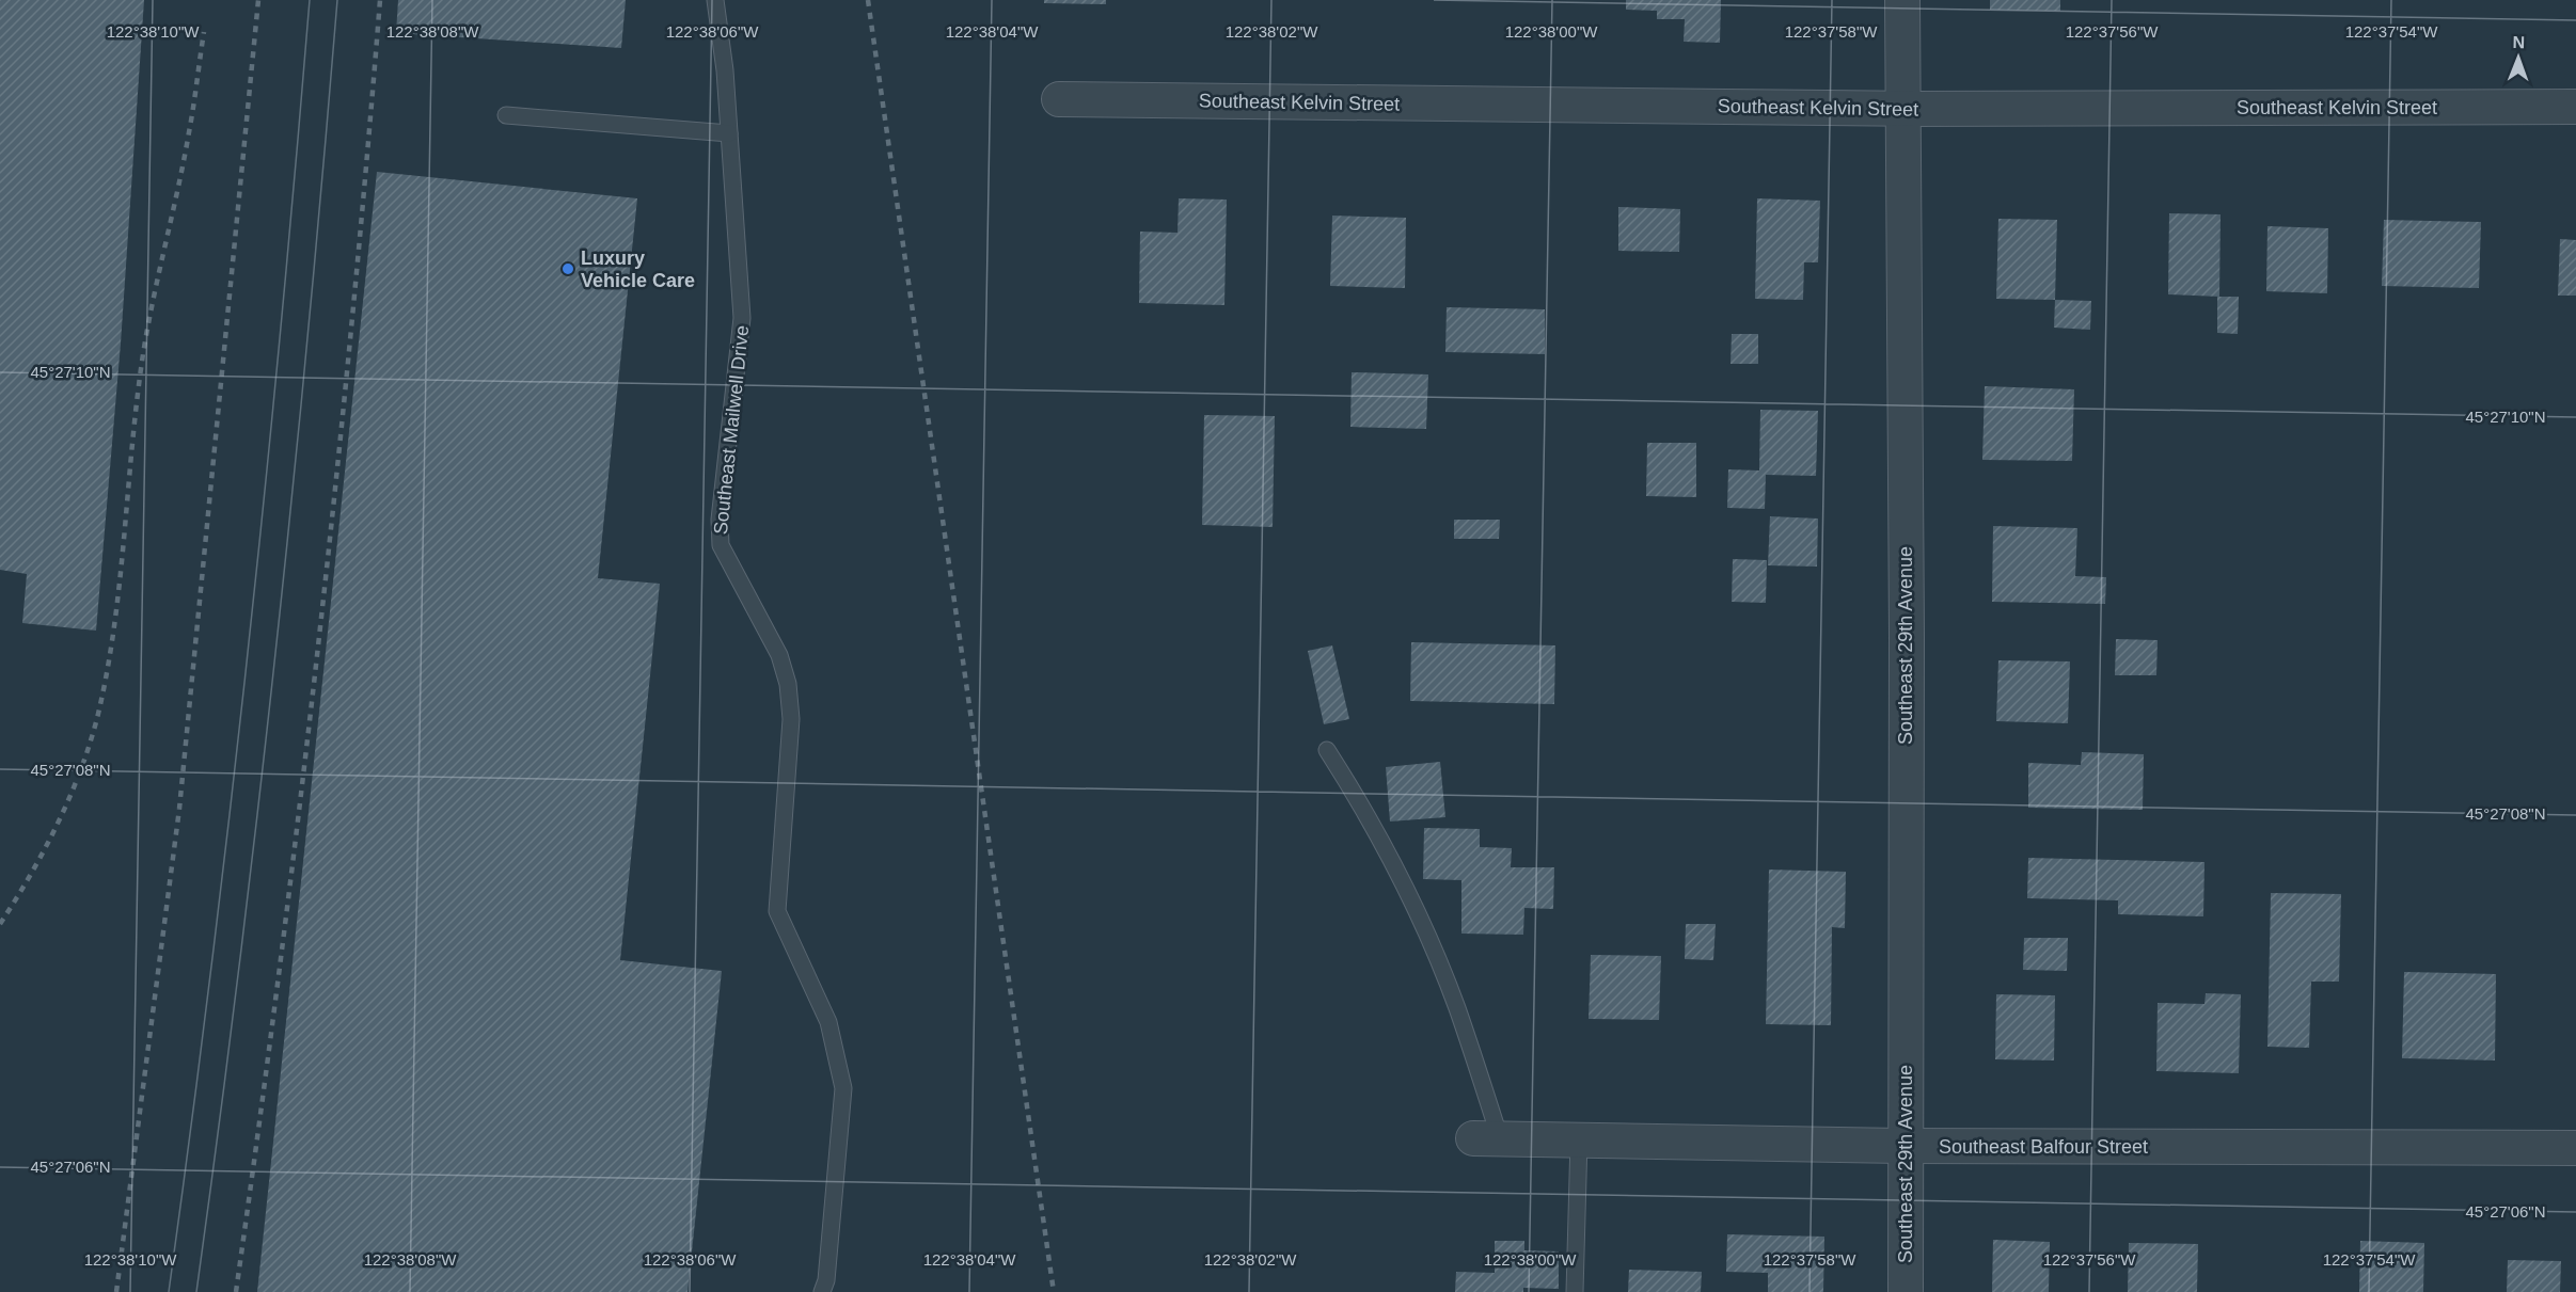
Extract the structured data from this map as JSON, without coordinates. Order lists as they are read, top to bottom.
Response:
{
  "streets": {
    "street": ["Southeast Kelvin Street", "Southeast 29th Avenue", "Southeast Balfour Street"],
    "lane": ["Southeast Mailwell Drive"]
  },
  "crossings": [
    ["Southeast Kelvin Street", "Southeast 29th Avenue"],
    ["Southeast 29th Avenue", "Southeast Balfour Street"]
  ],
  "places": ["Luxury Vehicle Care"],
  "north": "top",
  "coordinates": [
    "122°38'10\"W",
    "122°38'08\"W",
    "122°38'06\"W",
    "122°38'04\"W",
    "122°38'02\"W",
    "122°38'00\"W",
    "122°37'58\"W",
    "122°37'56\"W",
    "122°37'54\"W",
    "45°27'10\"N",
    "45°27'08\"N",
    "45°27'06\"N"
  ]
}
